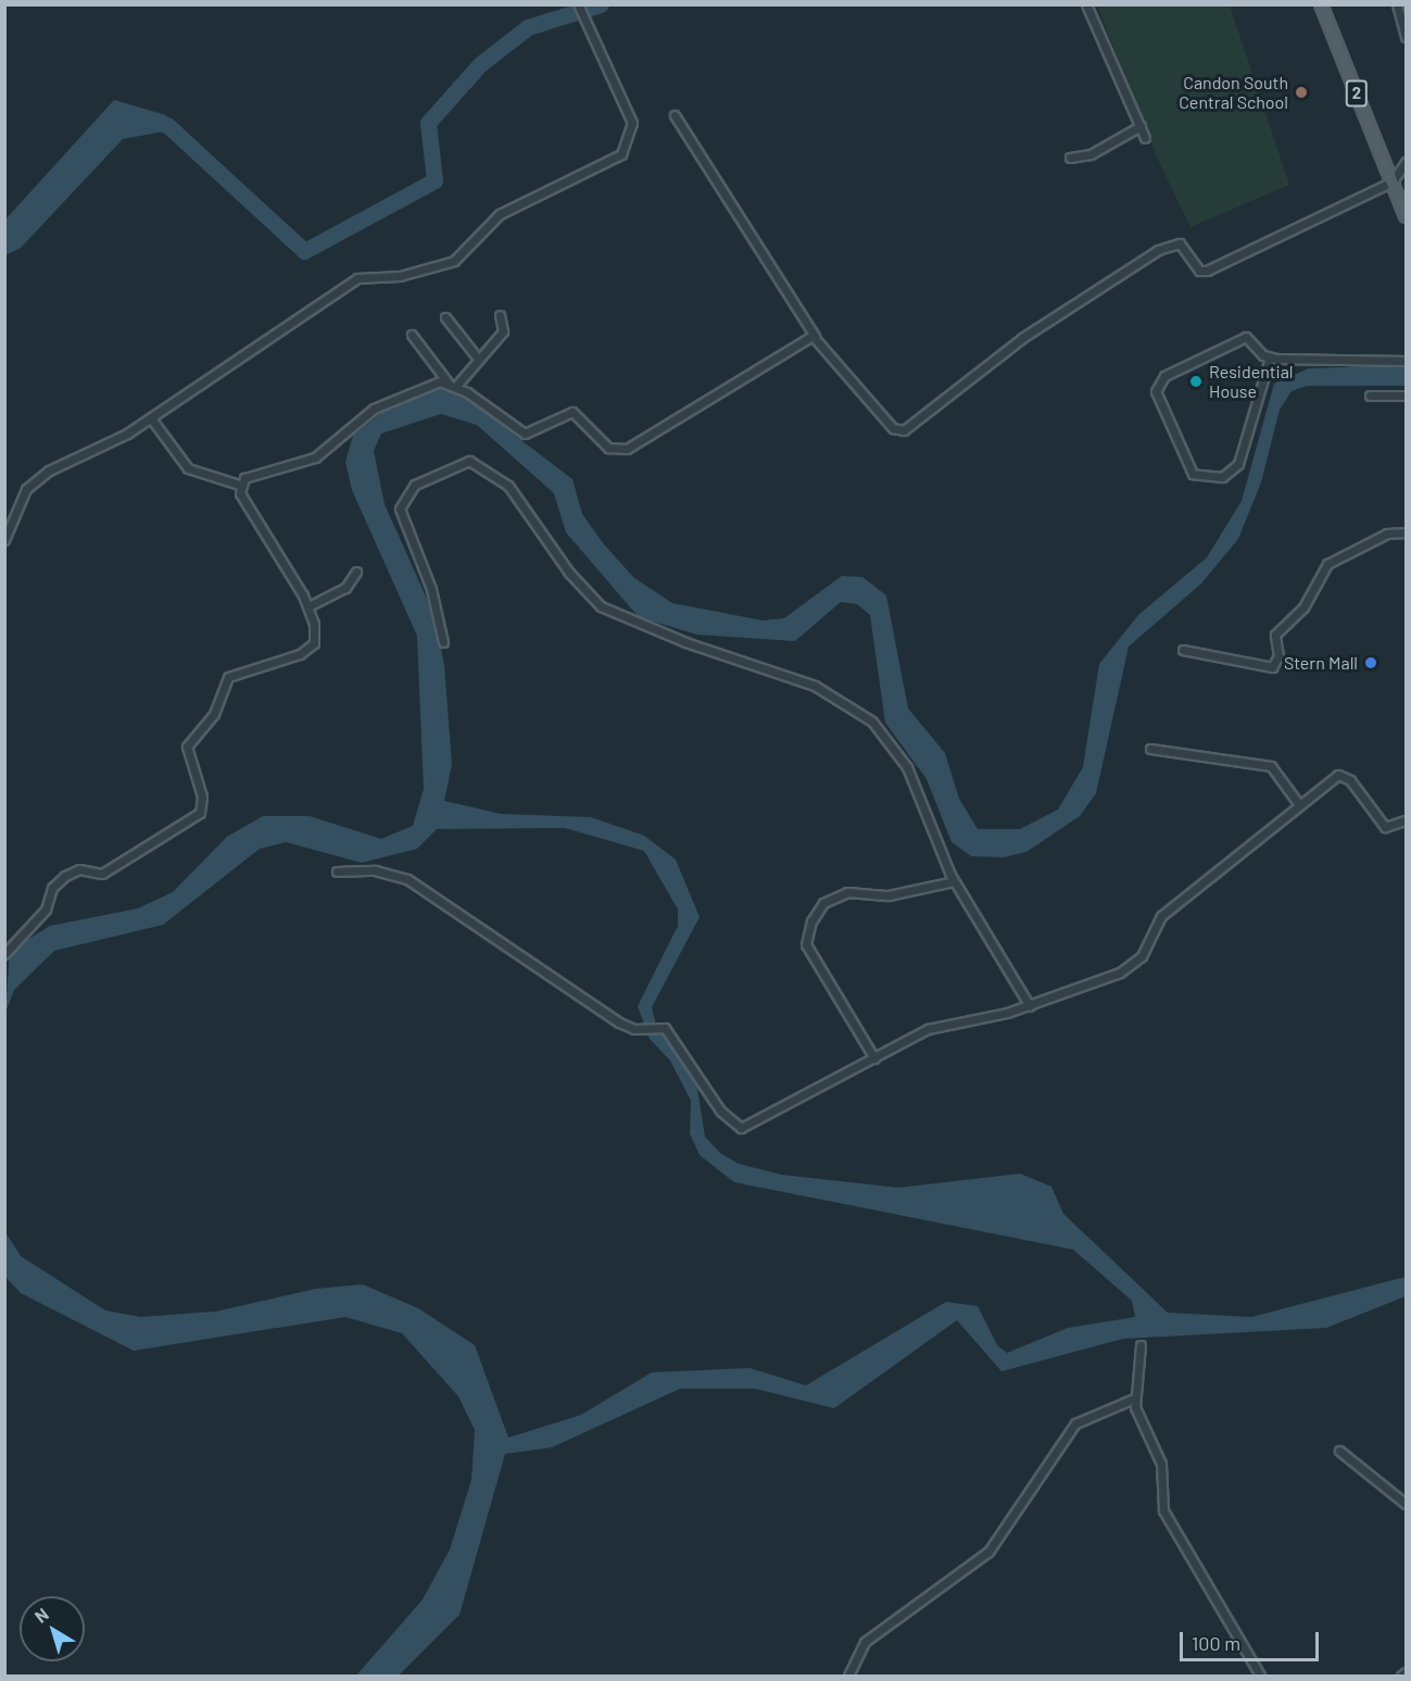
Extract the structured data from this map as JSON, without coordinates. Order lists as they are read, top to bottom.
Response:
{
  "streets": {
    "main road": ["2"]
  },
  "places": ["Candon South Central School", "Residential House", "Stern Mall"],
  "scale_bar": "100 m",
  "north": "top left"
}
